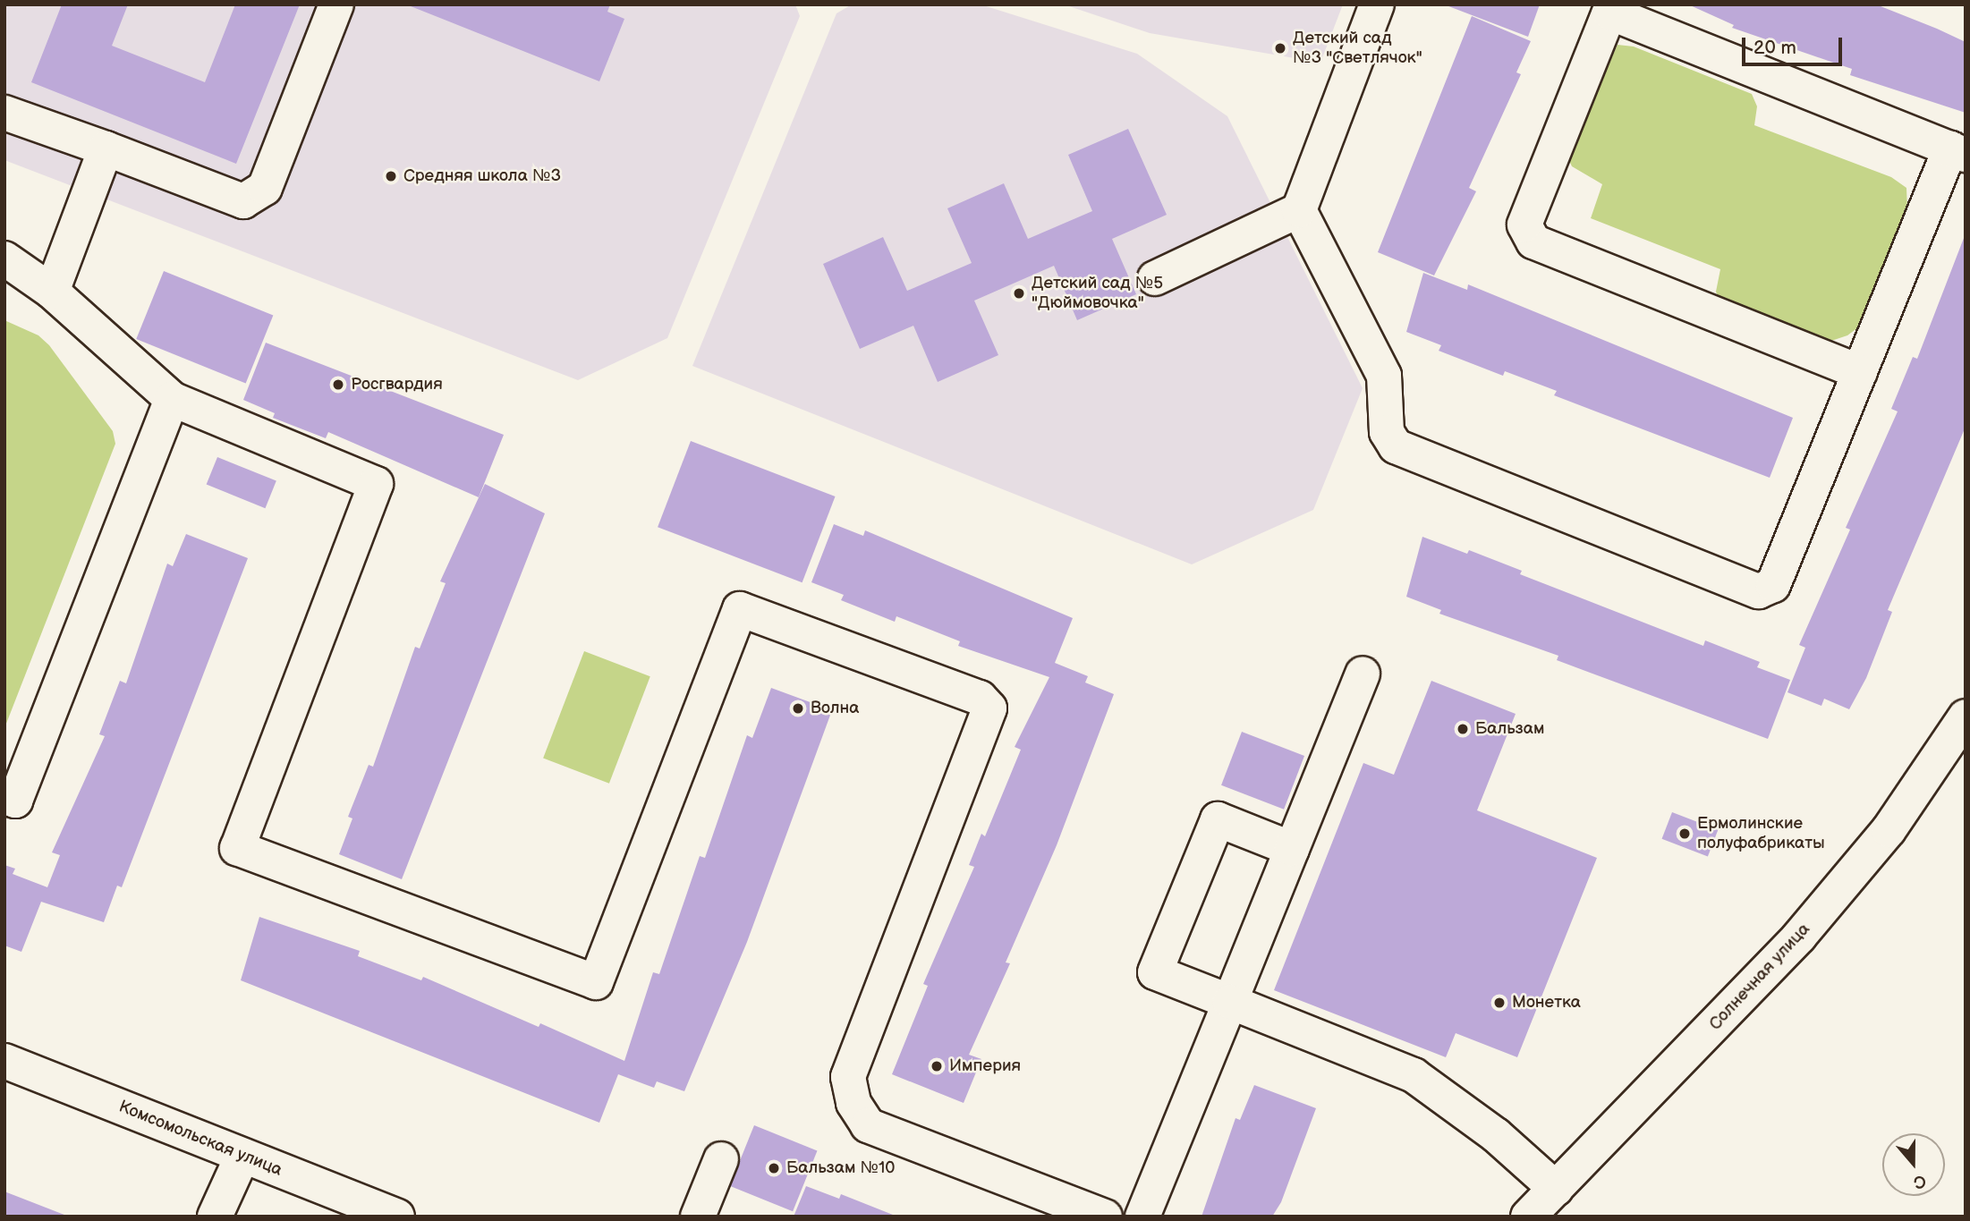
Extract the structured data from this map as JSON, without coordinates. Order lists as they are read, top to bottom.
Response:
{
  "streets": {
    "street": ["Солнечная улица", "Комсомольская улица"]
  },
  "places": [
    "Детский сад №3 \"Светлячок\"",
    "Средняя школа №3",
    "Детский сад №5 \"Дюймовочка\"",
    "Росгвардия",
    "Волна",
    "Бальзам",
    "Ермолинские полуфабрикаты",
    "Монетка",
    "Империя",
    "Бальзам №10"
  ],
  "scale_bar": "20 m",
  "north": "bottom"
}
